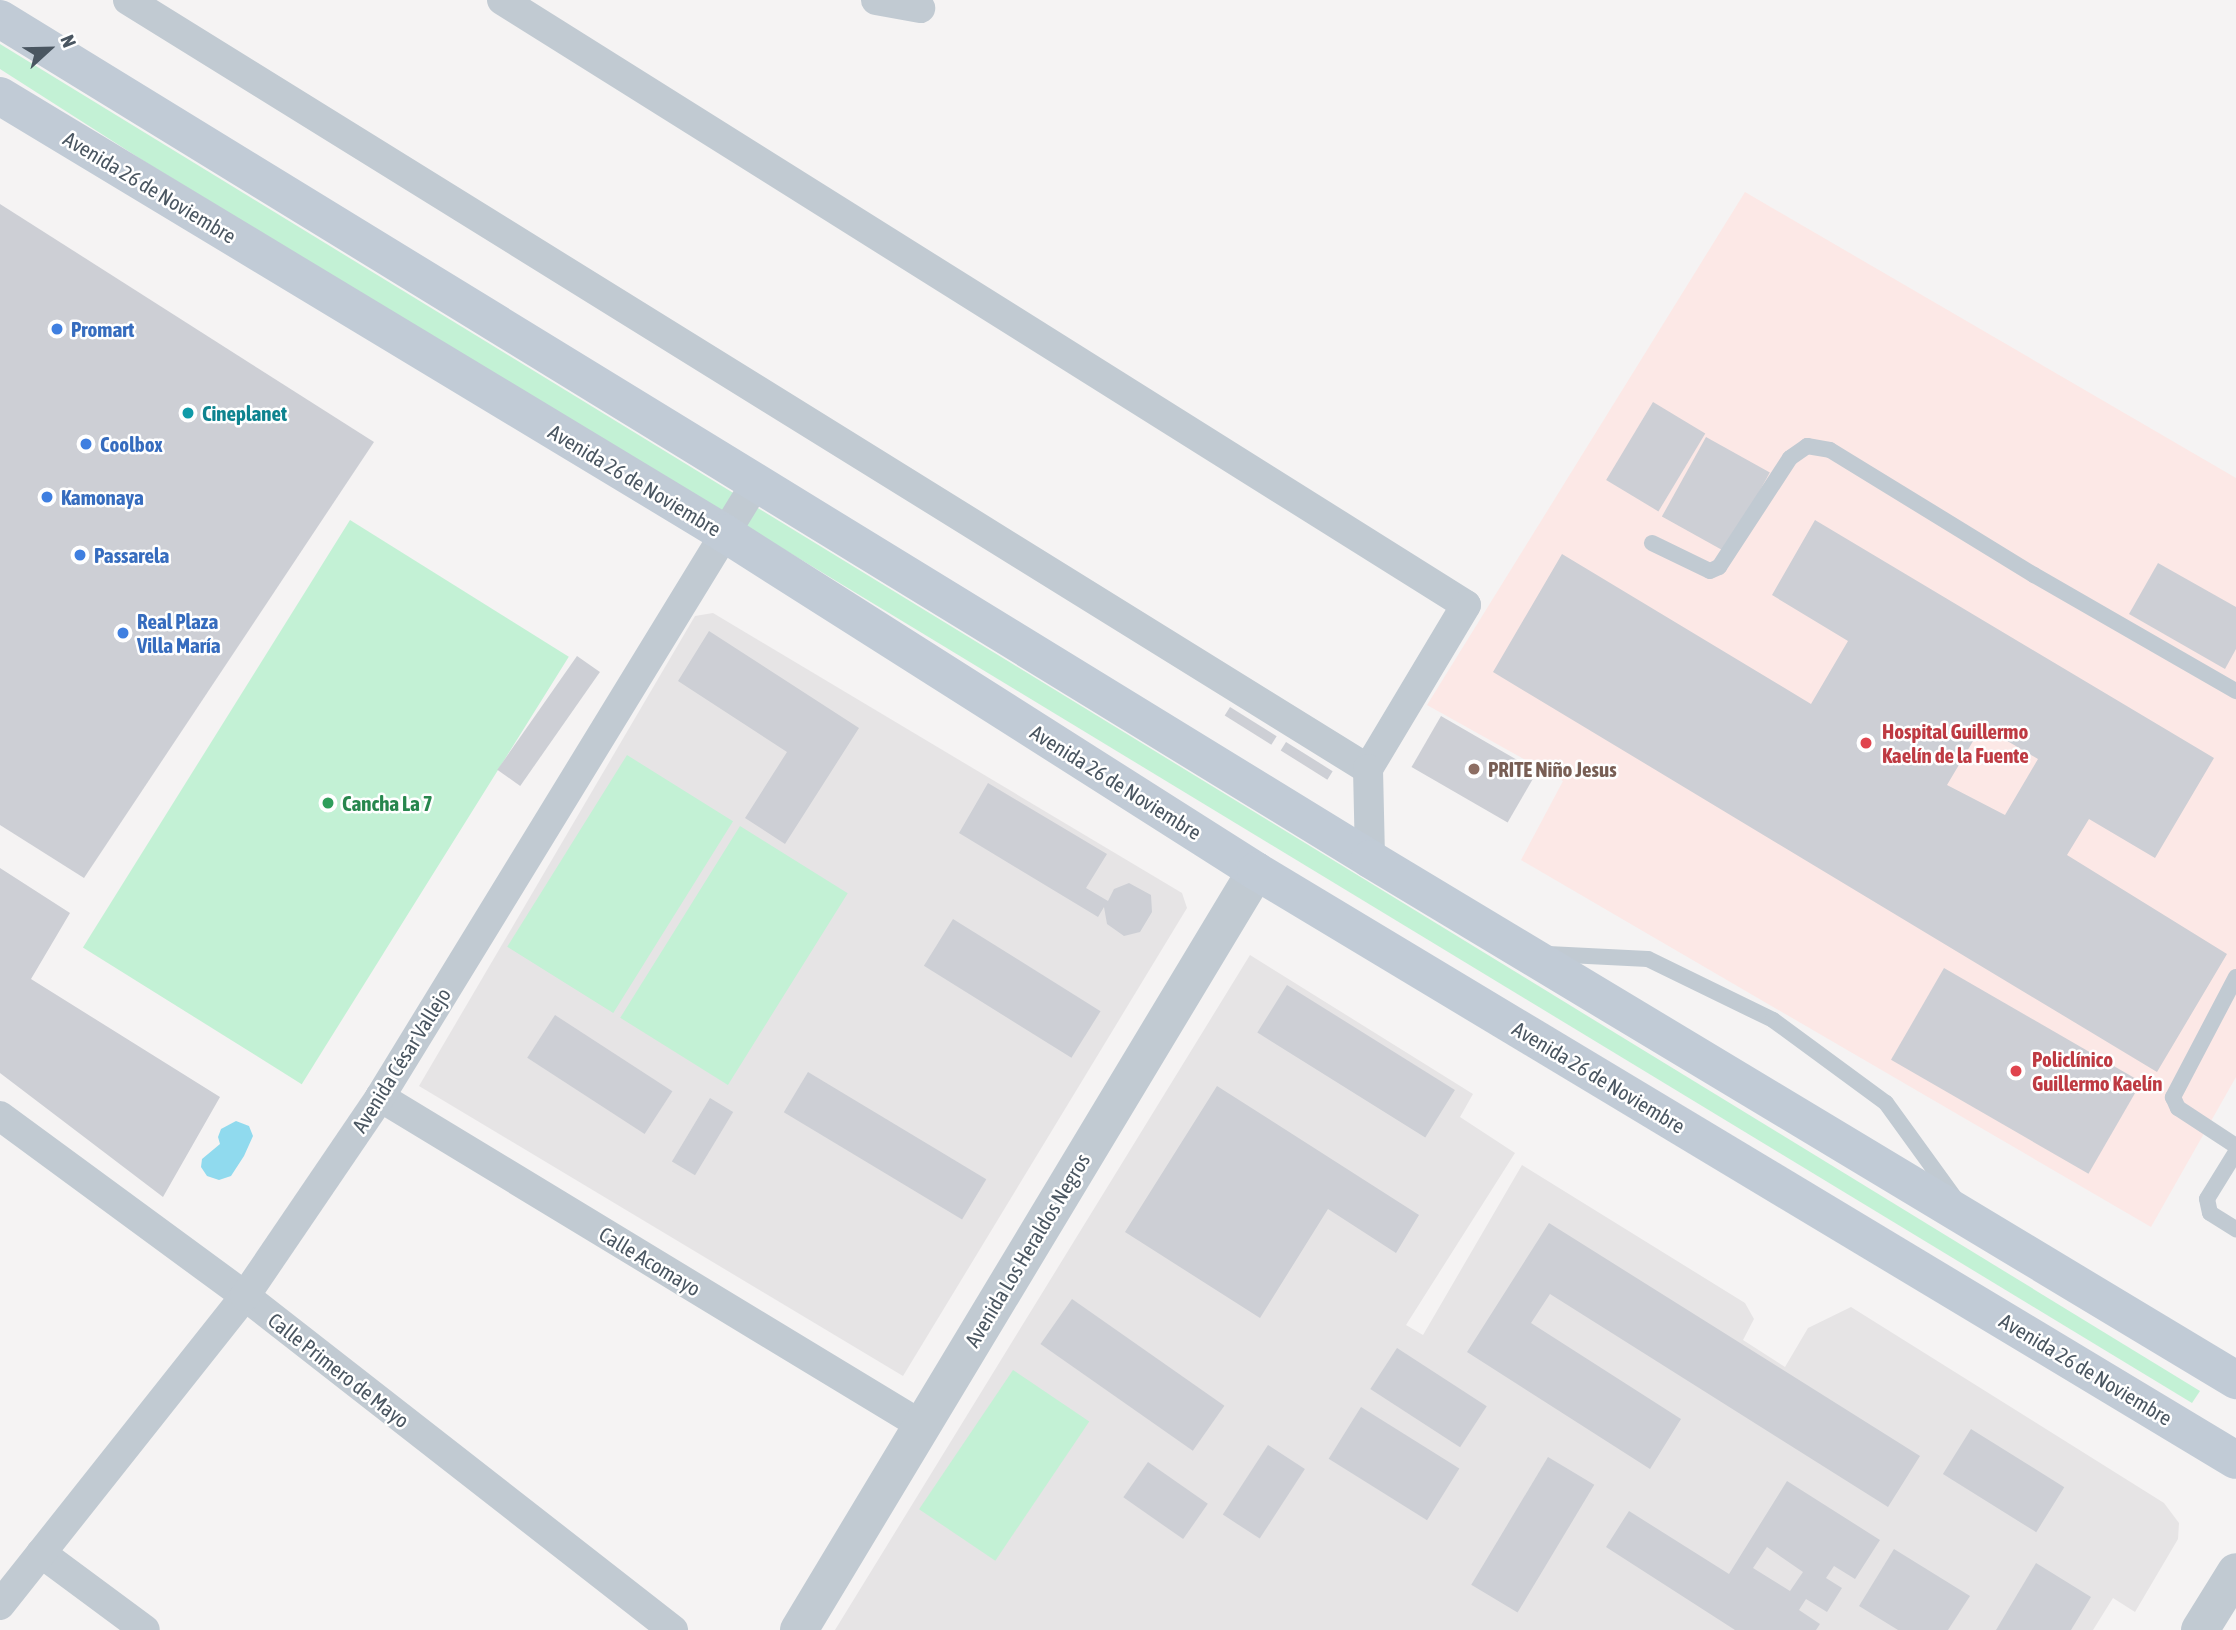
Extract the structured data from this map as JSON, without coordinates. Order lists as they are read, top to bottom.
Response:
{
  "streets": {
    "main road": ["Avenida 26 de Noviembre"],
    "street": [
      "Avenida César Vallejo",
      "Avenida Los Heraldos Negros",
      "Calle Acomayo",
      "Calle Primero de Mayo"
    ]
  },
  "crossings": [
    ["Avenida 26 de Noviembre", "Avenida César Vallejo"],
    ["Avenida 26 de Noviembre", "Avenida Los Heraldos Negros"],
    ["Avenida César Vallejo", "Calle Acomayo"],
    ["Avenida César Vallejo", "Calle Primero de Mayo"],
    ["Avenida Los Heraldos Negros", "Calle Acomayo"]
  ],
  "places": [
    "Promart",
    "Cineplanet",
    "Coolbox",
    "Kamonaya",
    "Passarela",
    "Real Plaza Villa María",
    "Hospital Guillermo Kaelín de la Fuente",
    "PRITE Niño Jesus",
    "Cancha La 7",
    "Policlínico Guillermo Kaelín"
  ],
  "north": "right"
}
